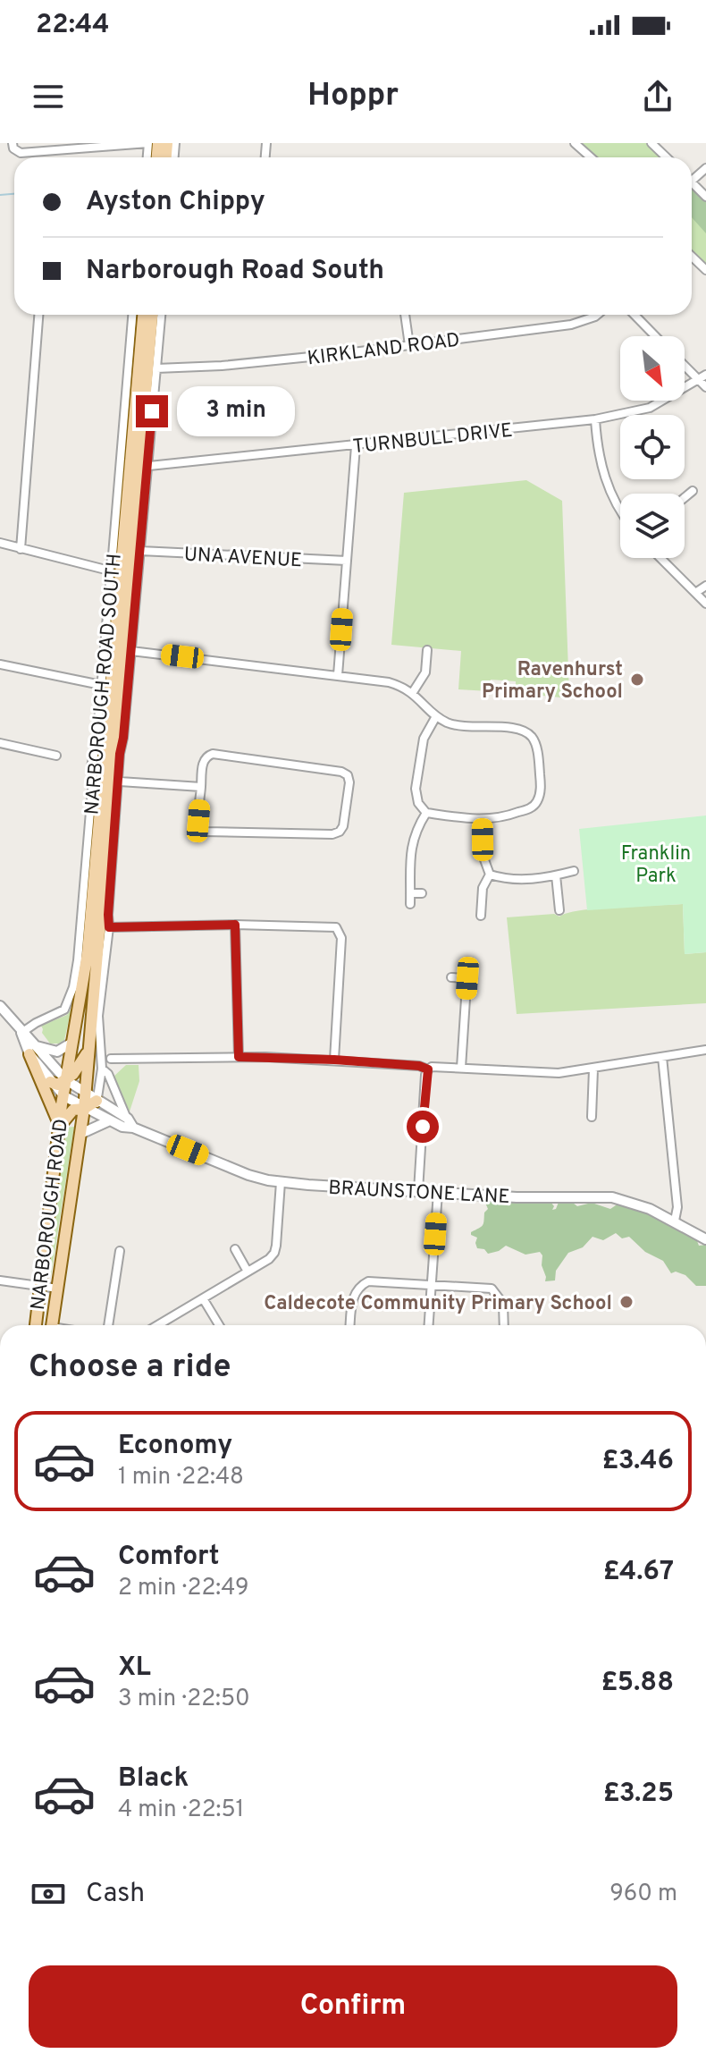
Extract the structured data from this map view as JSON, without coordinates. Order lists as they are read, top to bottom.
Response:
{
  "streets": {
    "main road": ["NARBOROUGH ROAD SOUTH", "NARBOROUGH ROAD"],
    "street": [
      "KIRKLAND ROAD",
      "TURNBULL DRIVE",
      "UNA AVENUE",
      "BRAUNSTONE LANE"
    ]
  },
  "crossings": [
    ["KIRKLAND ROAD", "NARBOROUGH ROAD SOUTH"],
    ["TURNBULL DRIVE", "NARBOROUGH ROAD SOUTH"],
    ["UNA AVENUE", "NARBOROUGH ROAD SOUTH"],
    ["NARBOROUGH ROAD SOUTH", "BRAUNSTONE LANE"],
    ["NARBOROUGH ROAD SOUTH", "NARBOROUGH ROAD"],
    ["BRAUNSTONE LANE", "NARBOROUGH ROAD"]
  ],
  "parks": ["Franklin Park"],
  "places": ["Ravenhurst Primary School", "Caldecote Community Primary School"],
  "north": "bottom right",
  "page": {
    "status": "22:44",
    "header": "Hoppr",
    "banner": ["Ayston Chippy", "Narborough Road South"],
    "bubble": "3 min",
    "heading": "Choose a ride",
    "list": [
      {
        "name": "Economy",
        "note": "1 min · 22:48",
        "value": "£3.46"
      },
      {
        "name": "Comfort",
        "note": "2 min · 22:49",
        "value": "£4.67"
      },
      {
        "name": "XL",
        "note": "3 min · 22:50",
        "value": "£5.88"
      },
      {
        "name": "Black",
        "note": "4 min · 22:51",
        "value": "£3.25"
      }
    ],
    "pay": ["Cash", "960 m"],
    "buttons": "Confirm"
  }
}
